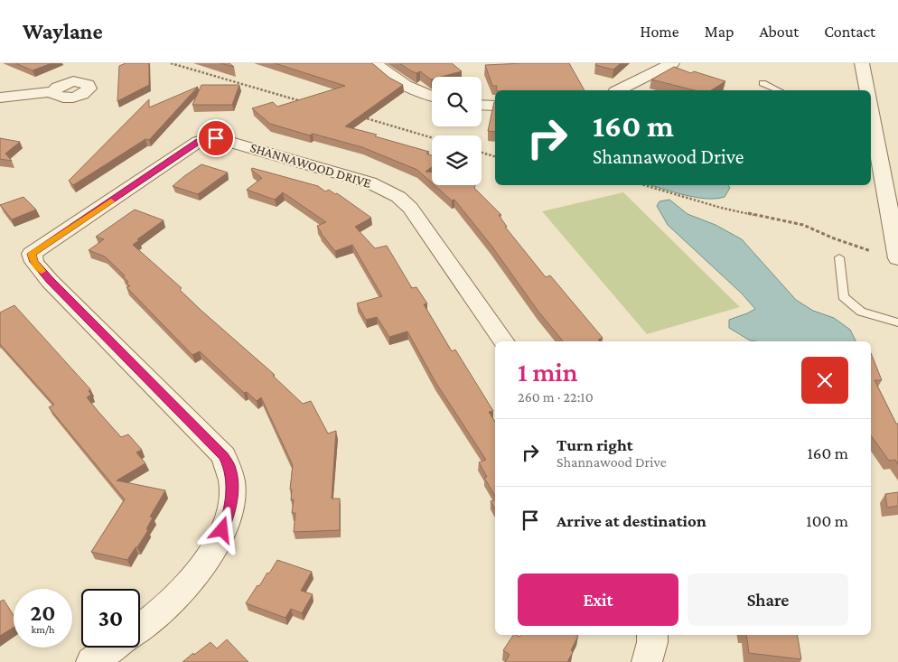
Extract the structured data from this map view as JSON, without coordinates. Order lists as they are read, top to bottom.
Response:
{
  "streets": {
    "street": ["SHANNAWOOD DRIVE"]
  },
  "page": {
    "header": "Waylane",
    "nav": [
      "Home",
      "Map",
      "About",
      "Contact"
    ],
    "turn": ["160 m", "Shannawood Drive"],
    "heading": ["1 min", "260 m · 22:10"],
    "list": [
      {
        "name": "Turn right",
        "note": "Shannawood Drive",
        "value": "160 m"
      },
      {
        "name": "Arrive at destination",
        "value": "100 m"
      }
    ],
    "buttons": ["Exit", "Share"],
    "speed": "20 km/h",
    "limit": "30"
  }
}
